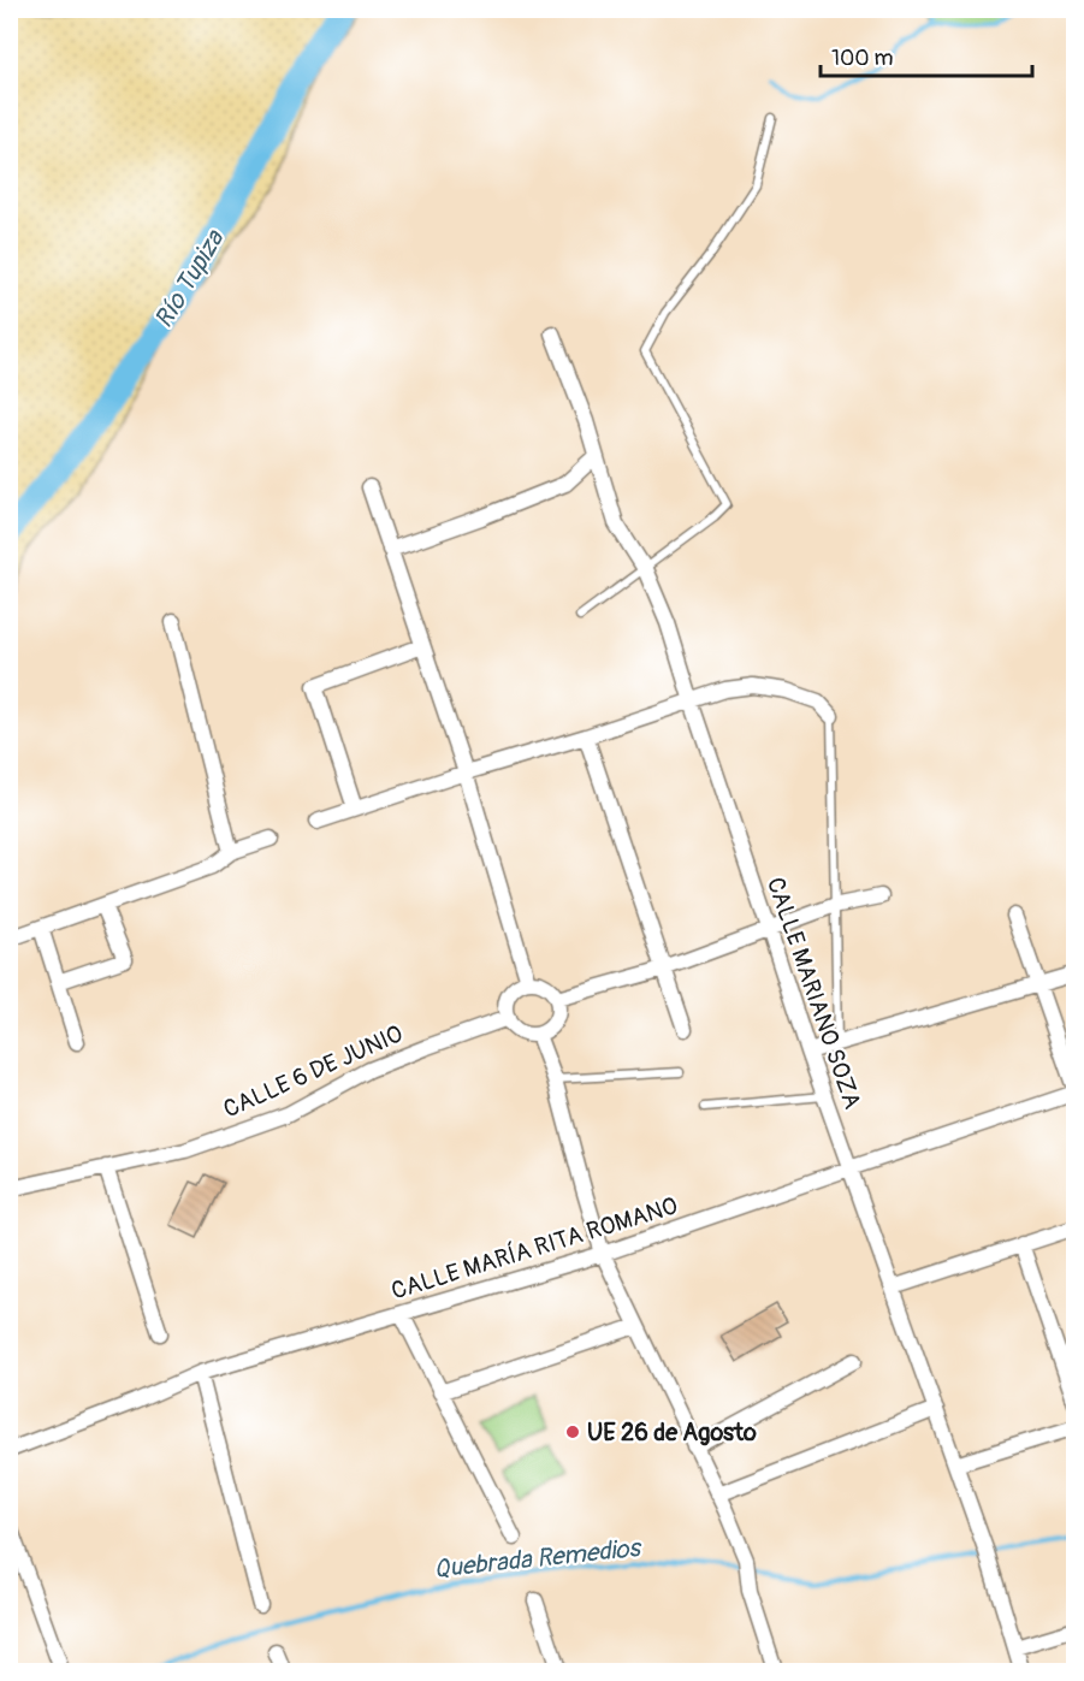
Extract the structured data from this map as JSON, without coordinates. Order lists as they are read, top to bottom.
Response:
{
  "streets": {
    "street": ["CALLE MARIANO SOZA", "CALLE 6 DE JUNIO", "CALLE MARÍA RITA ROMANO"]
  },
  "crossings": [
    ["CALLE MARIANO SOZA", "CALLE MARÍA RITA ROMANO"]
  ],
  "water": ["Río Tupiza", "Quebrada Remedios"],
  "places": ["UE 26 de Agosto"],
  "scale_bar": "100 m"
}
